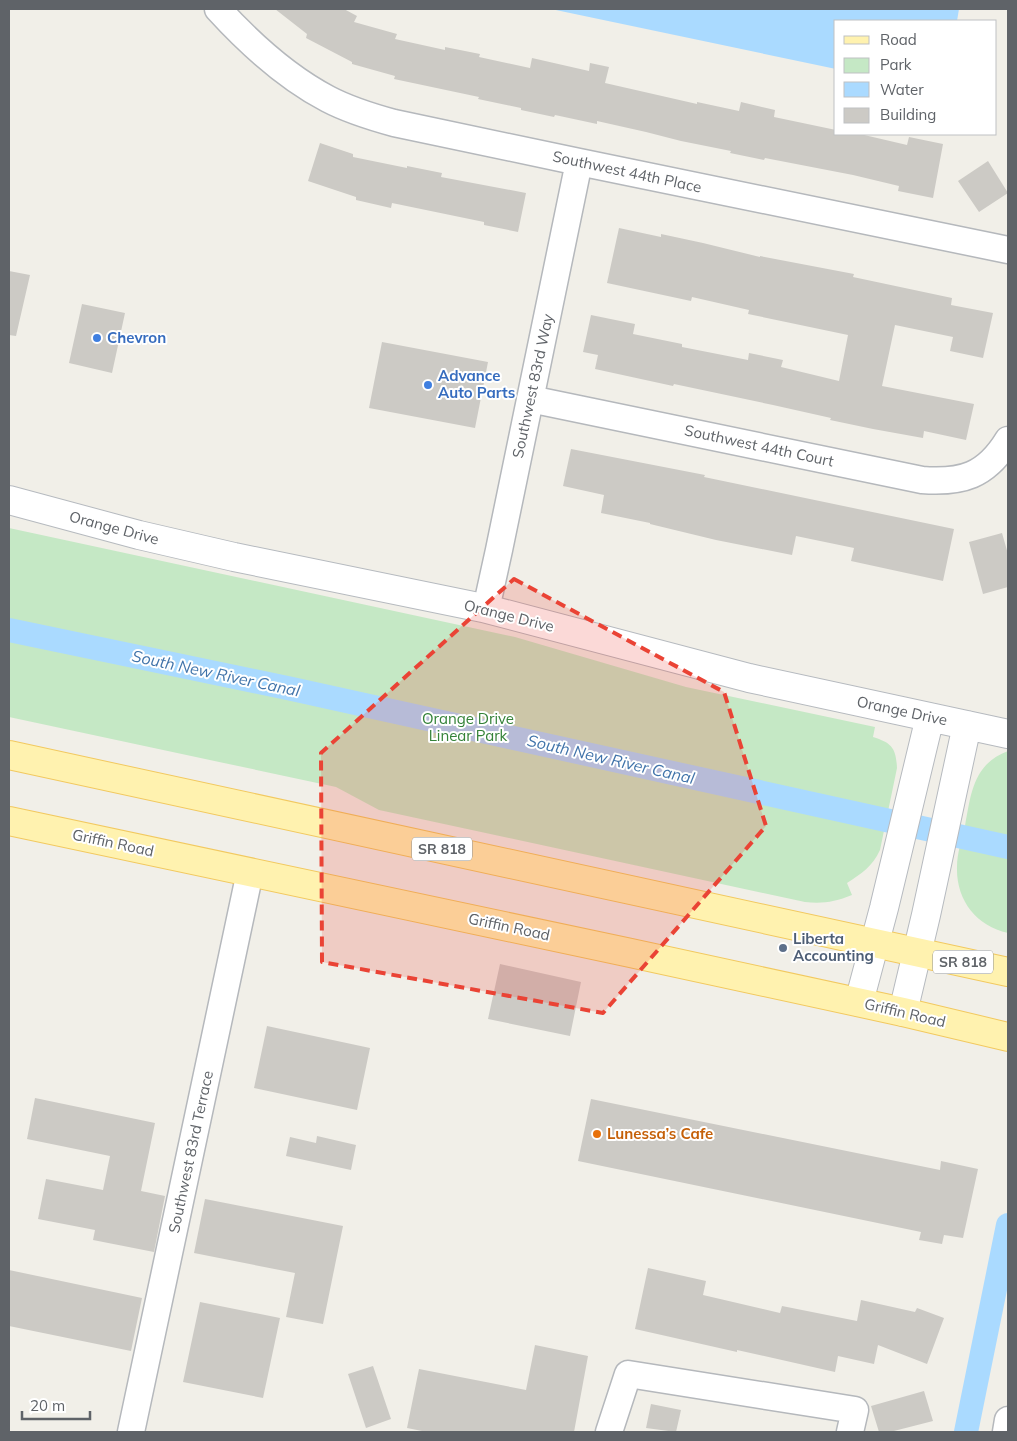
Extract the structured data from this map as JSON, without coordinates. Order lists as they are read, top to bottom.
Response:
{
  "streets": {
    "main road": ["Griffin Road", "SR 818"],
    "street": [
      "Southwest 44th Place",
      "Southwest 83rd Way",
      "Southwest 44th Court",
      "Orange Drive",
      "Southwest 83rd Terrace"
    ]
  },
  "crossings": [
    ["Southwest 44th Place", "Southwest 83rd Way"],
    ["Southwest 83rd Way", "Southwest 44th Court"],
    ["Southwest 83rd Way", "Orange Drive"],
    ["Griffin Road", "Southwest 83rd Terrace"]
  ],
  "water": ["South New River Canal"],
  "parks": ["Orange Drive Linear Park"],
  "places": [
    "Chevron",
    "Advance Auto Parts",
    "Liberta Accounting",
    "Lunessa’s Cafe"
  ],
  "legend": [
    "Road",
    "Park",
    "Water",
    "Building"
  ],
  "scale_bar": "20 m"
}
